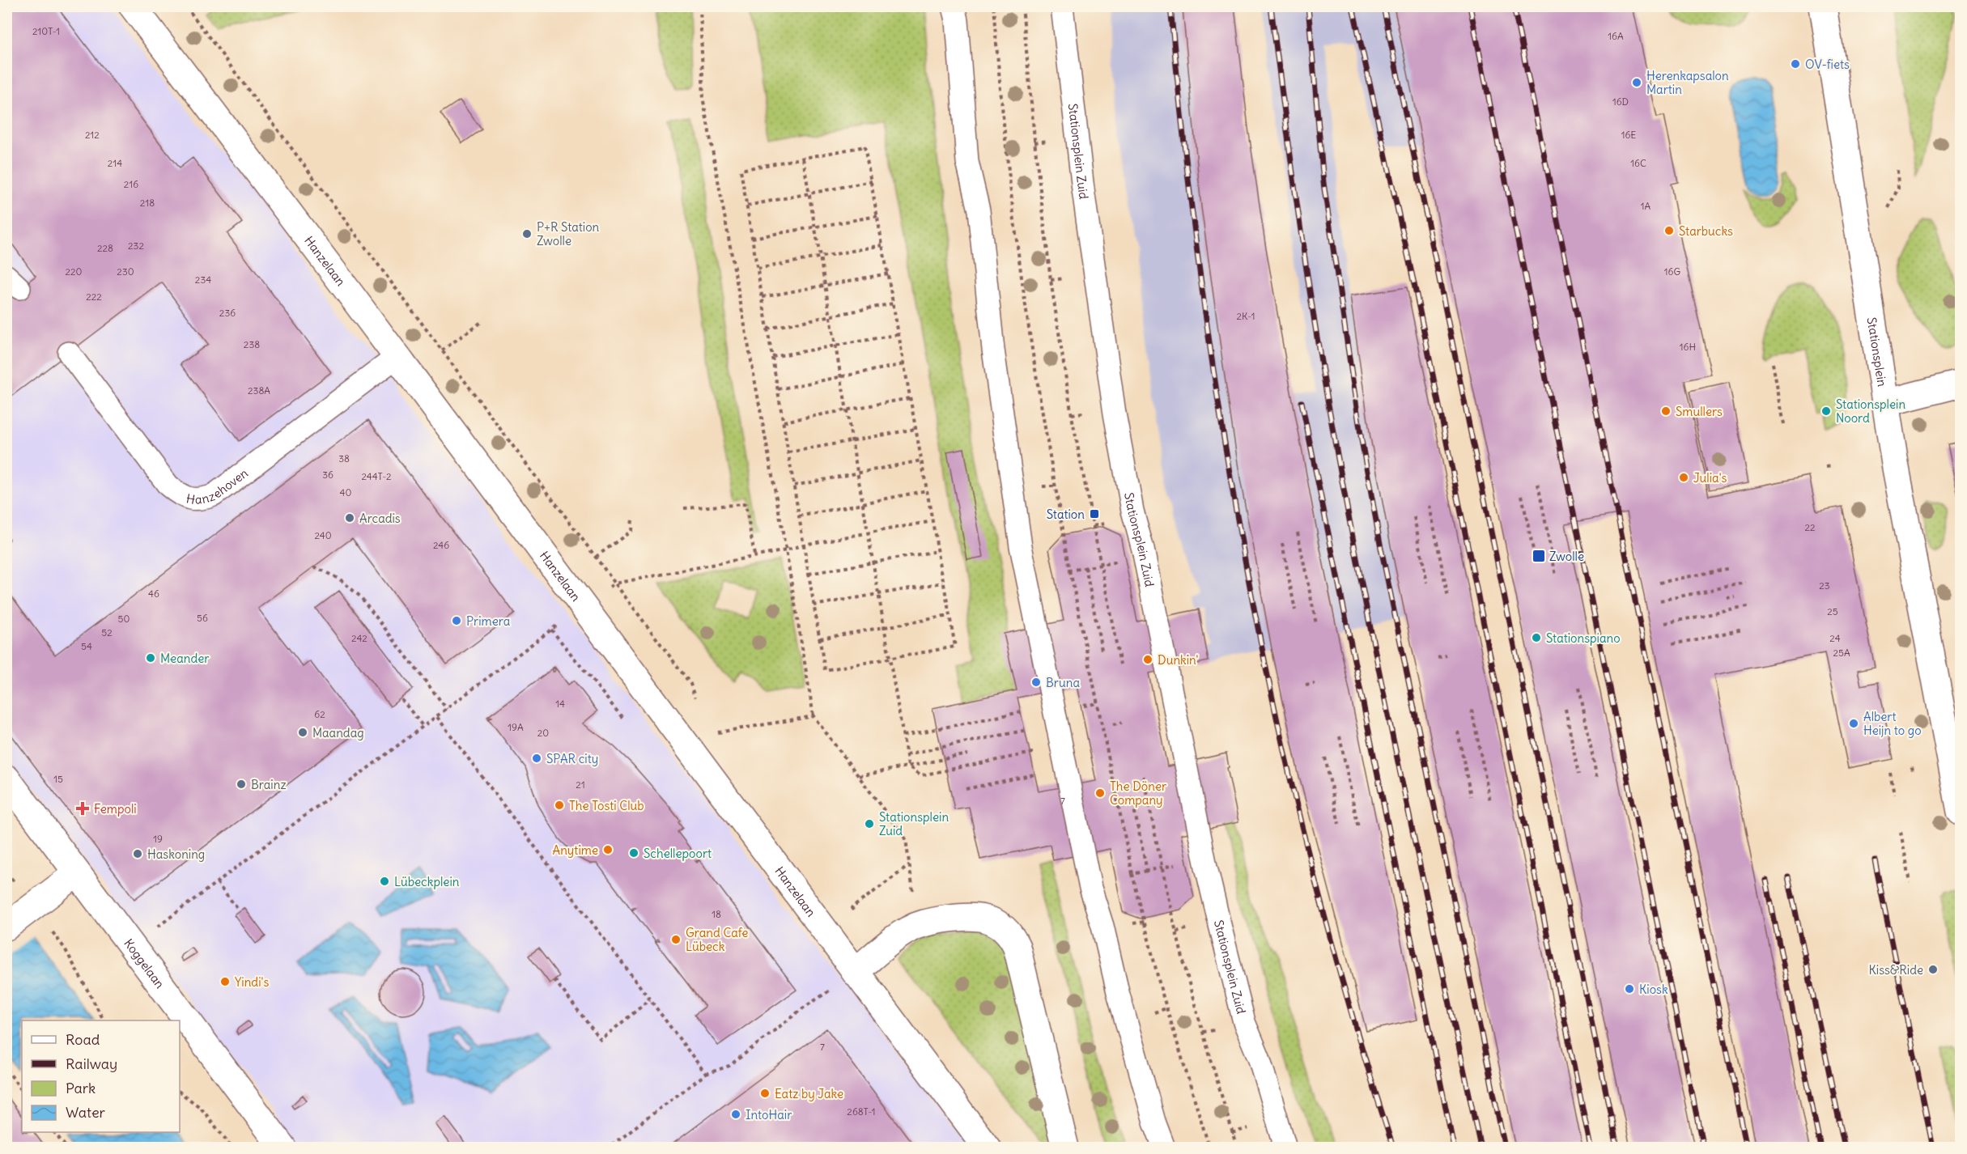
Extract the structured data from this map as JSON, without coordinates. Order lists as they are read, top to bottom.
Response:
{
  "streets": {
    "street": ["Hanzelaan", "Stationsplein", "Koggelaan"],
    "lane": ["Stationsplein Zuid", "Hanzehoven"]
  },
  "crossings": [
    ["Hanzelaan", "Hanzehoven"]
  ],
  "places": {
    "other": [
      "OV-fiets",
      "Herenkapsalon Martin",
      "Starbucks",
      "P+R Station Zwolle",
      "Smullers",
      "Stationsplein Noord",
      "Julia's",
      "Arcadis",
      "Primera",
      "Stationspiano",
      "Meander",
      "Dunkin'",
      "Bruna",
      "Albert Heijn to go",
      "Maandag",
      "SPAR city",
      "Brainz",
      "The Döner Company",
      "The Tosti Club",
      "Stationsplein Zuid",
      "Anytime",
      "Schellepoort",
      "Haskoning",
      "Lübeckplein",
      "Grand Cafe Lübeck",
      "Kiss&Ride",
      "Yindi's",
      "Kiosk",
      "Eatz by Jake",
      "IntoHair"
    ],
    "transit": ["Station", "Zwolle"],
    "health": ["Fempoli"]
  },
  "house_numbers": [
    "210T-1",
    "16A",
    "16D",
    "212",
    "16E",
    "214",
    "16C",
    "216",
    "218",
    "1A",
    "232",
    "228",
    "220",
    "230",
    "16G",
    "234",
    "222",
    "236",
    "2K-1",
    "238",
    "16H",
    "238A",
    "38",
    "36",
    "244T-2",
    "40",
    "22",
    "240",
    "246",
    "23",
    "46",
    "25",
    "56",
    "50",
    "52",
    "242",
    "24",
    "54",
    "25A",
    "14",
    "62",
    "19A",
    "20",
    "15",
    "21",
    "7",
    "19",
    "18",
    "7",
    "268T-1"
  ],
  "legend": [
    "Road",
    "Railway",
    "Park",
    "Water"
  ]
}
